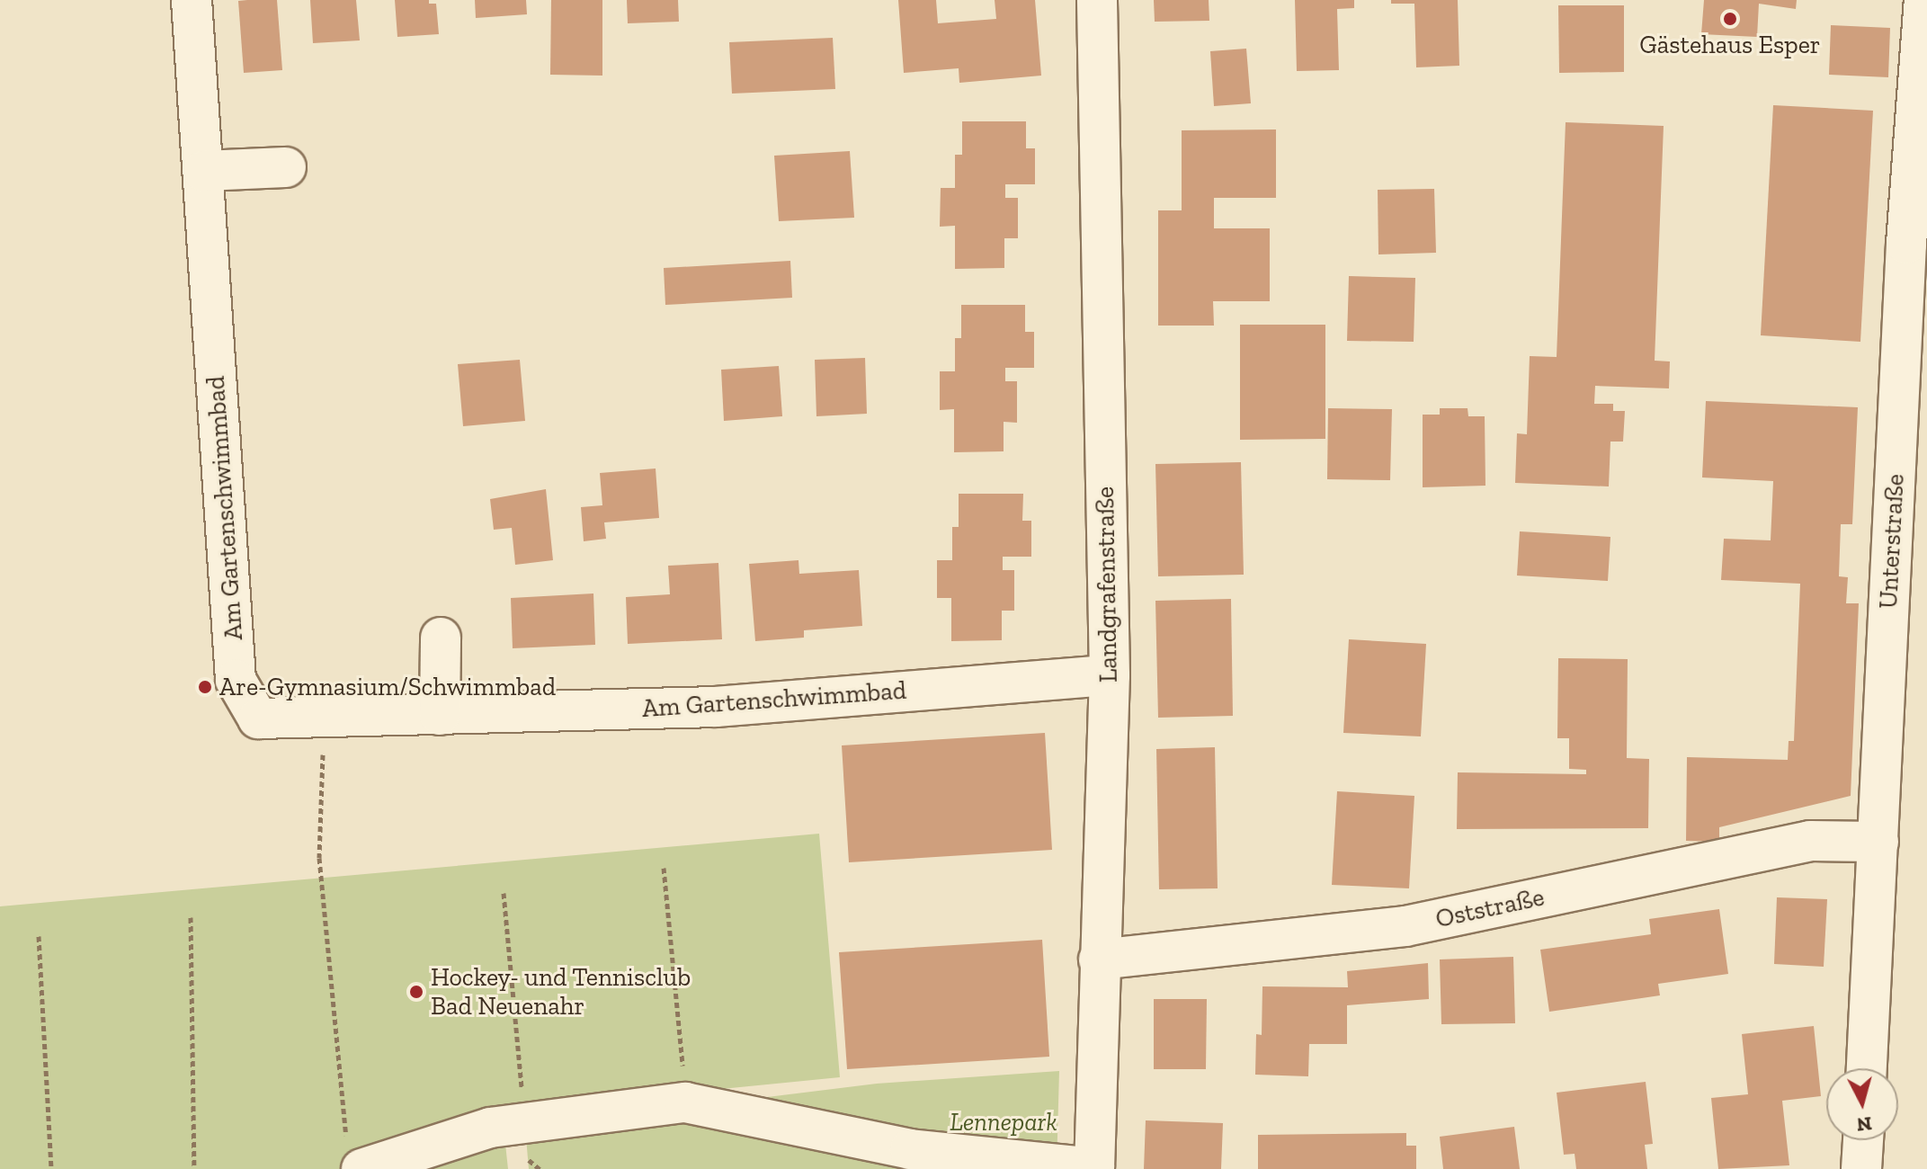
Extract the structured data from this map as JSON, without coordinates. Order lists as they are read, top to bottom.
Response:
{
  "streets": {
    "street": [
      "Am Gartenschwimmbad",
      "Unterstraße",
      "Landgrafenstraße",
      "Oststraße"
    ]
  },
  "crossings": [
    ["Am Gartenschwimmbad", "Landgrafenstraße"],
    ["Unterstraße", "Oststraße"],
    ["Landgrafenstraße", "Oststraße"]
  ],
  "parks": ["Lennepark"],
  "places": ["Gästehaus Esper", "Are-Gymnasium/Schwimmbad", "Hockey- und Tennisclub Bad Neuenahr"],
  "north": "bottom"
}
